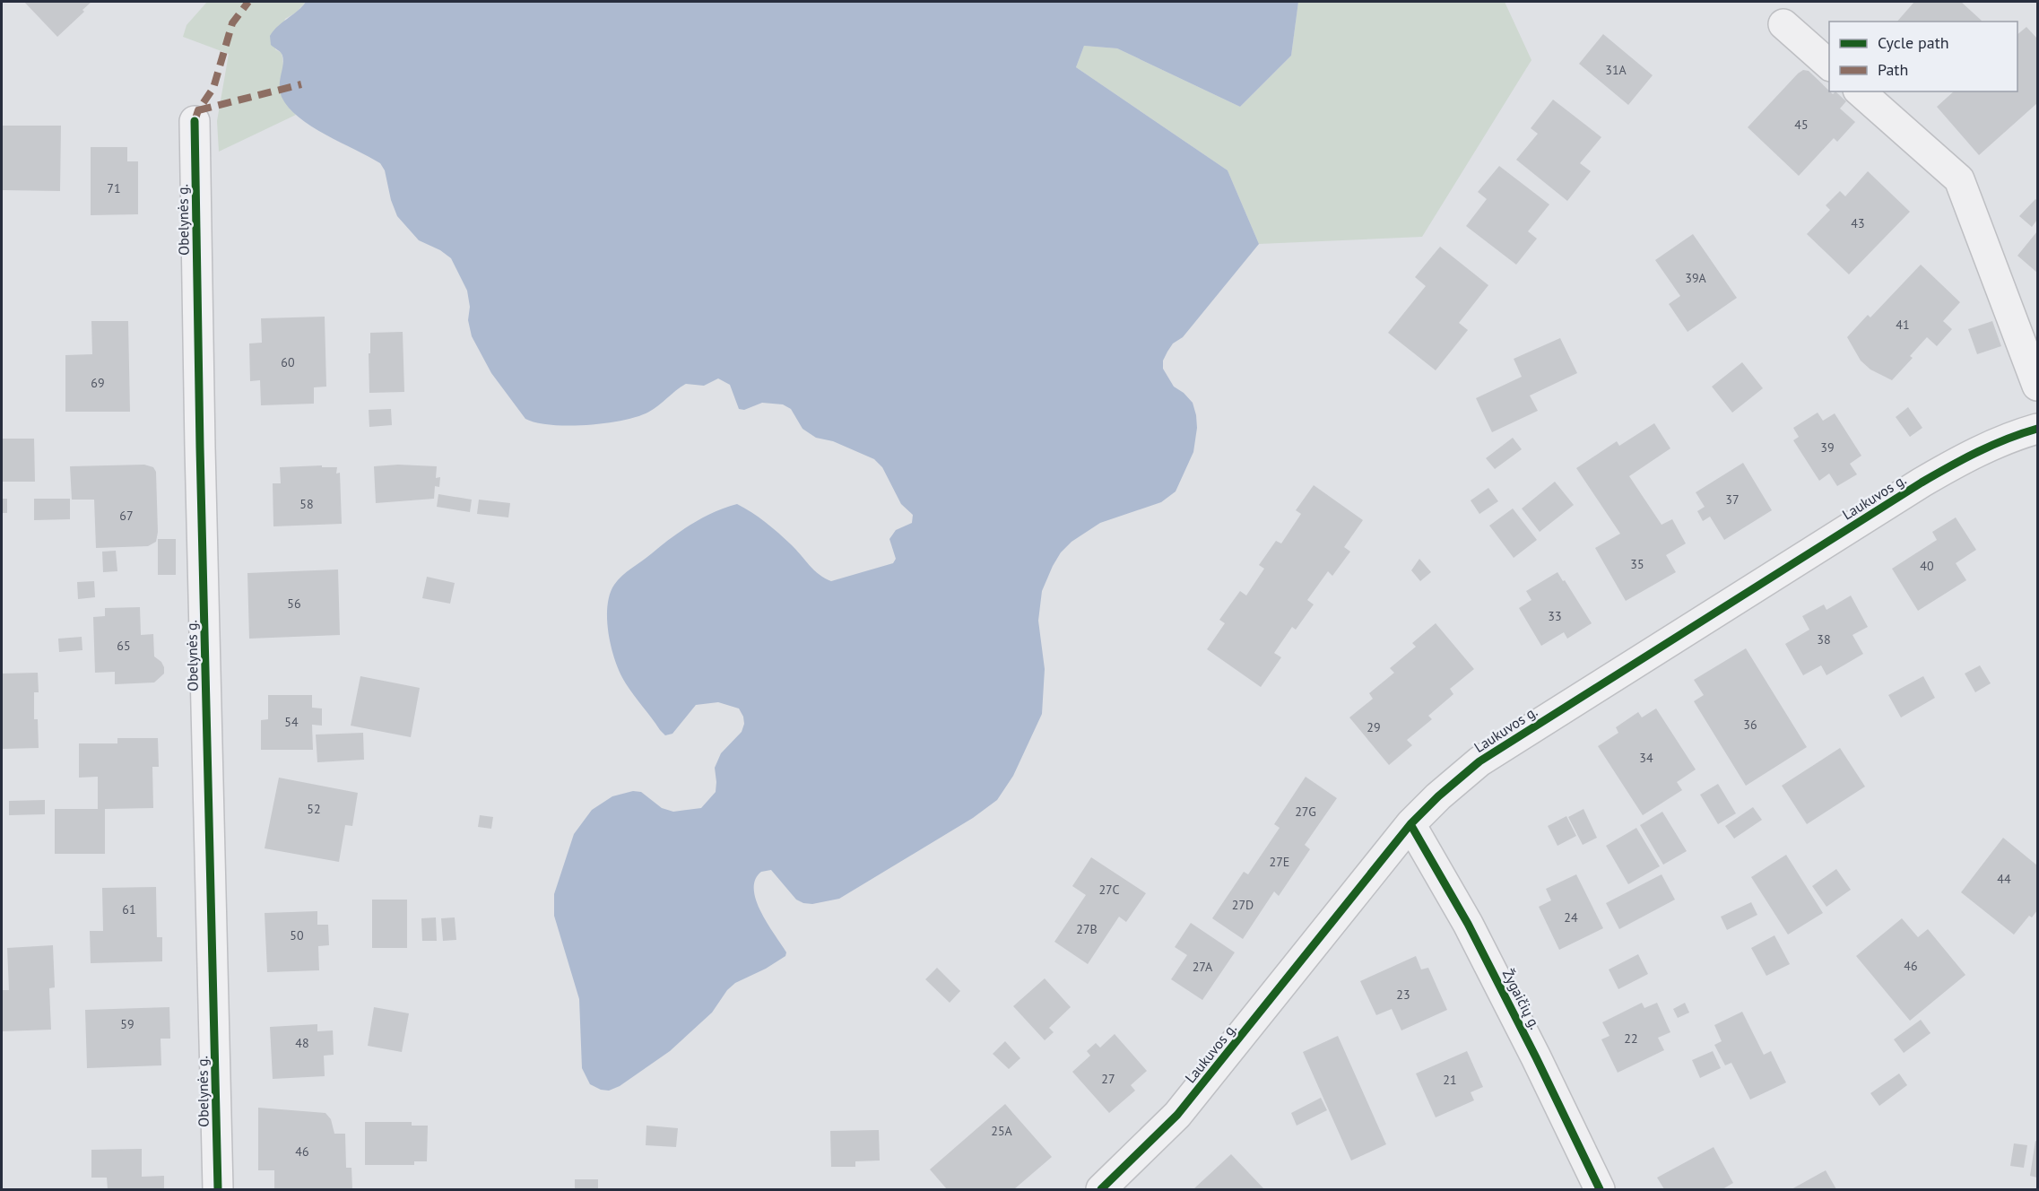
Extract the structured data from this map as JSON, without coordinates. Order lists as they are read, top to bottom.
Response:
{
  "streets": {
    "street": ["Obelynės g.", "Laukuvos g.", "Žygaičių g."]
  },
  "crossings": [
    ["Laukuvos g.", "Žygaičių g."]
  ],
  "house_numbers": [
    "31A",
    "45",
    "71",
    "43",
    "39A",
    "41",
    "60",
    "69",
    "39",
    "37",
    "58",
    "67",
    "35",
    "40",
    "56",
    "33",
    "38",
    "65",
    "54",
    "36",
    "29",
    "34",
    "52",
    "27G",
    "27E",
    "44",
    "27C",
    "27D",
    "61",
    "24",
    "27B",
    "50",
    "46",
    "27A",
    "23",
    "59",
    "22",
    "48",
    "27",
    "21",
    "25A",
    "46"
  ],
  "legend": ["Cycle path", "Path"]
}
